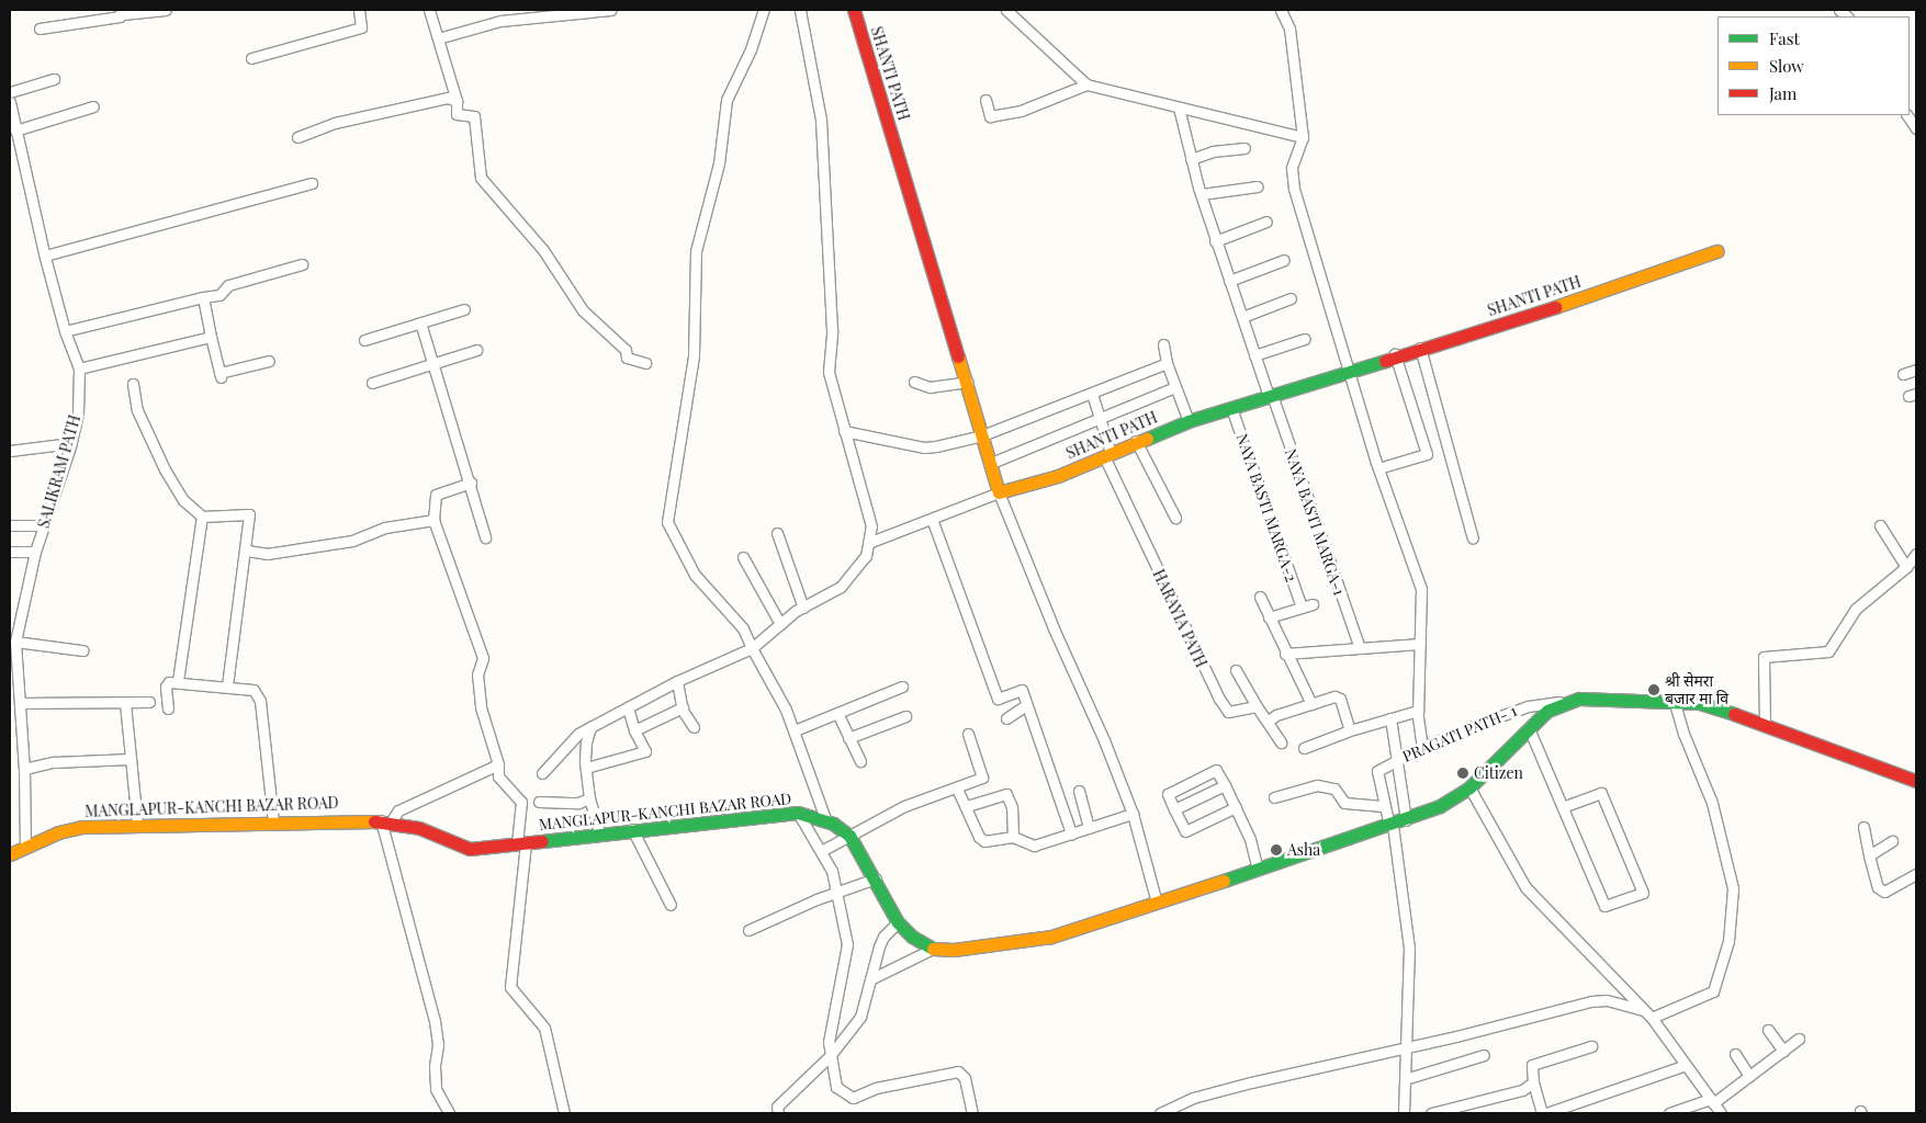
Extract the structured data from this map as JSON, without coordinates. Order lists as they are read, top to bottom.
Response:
{
  "streets": {
    "street": [
      "SHANTI PATH",
      "SALIKRAM PATH",
      "NAYA BASTI MARGA-2",
      "NAYA BASTI MARGA-1",
      "HARAYIA PATH",
      "PRAGATI PATH- 1",
      "MANGLAPUR-KANCHI BAZAR ROAD"
    ]
  },
  "crossings": [
    ["SHANTI PATH", "NAYA BASTI MARGA-2"],
    ["SHANTI PATH", "NAYA BASTI MARGA-1"],
    ["SHANTI PATH", "HARAYIA PATH"],
    ["SALIKRAM PATH", "MANGLAPUR-KANCHI BAZAR ROAD"]
  ],
  "places": ["श्री सेमरा बजार मा वि", "Citizen", "Asha"],
  "legend": ["Fast", "Slow", "Jam"]
}
